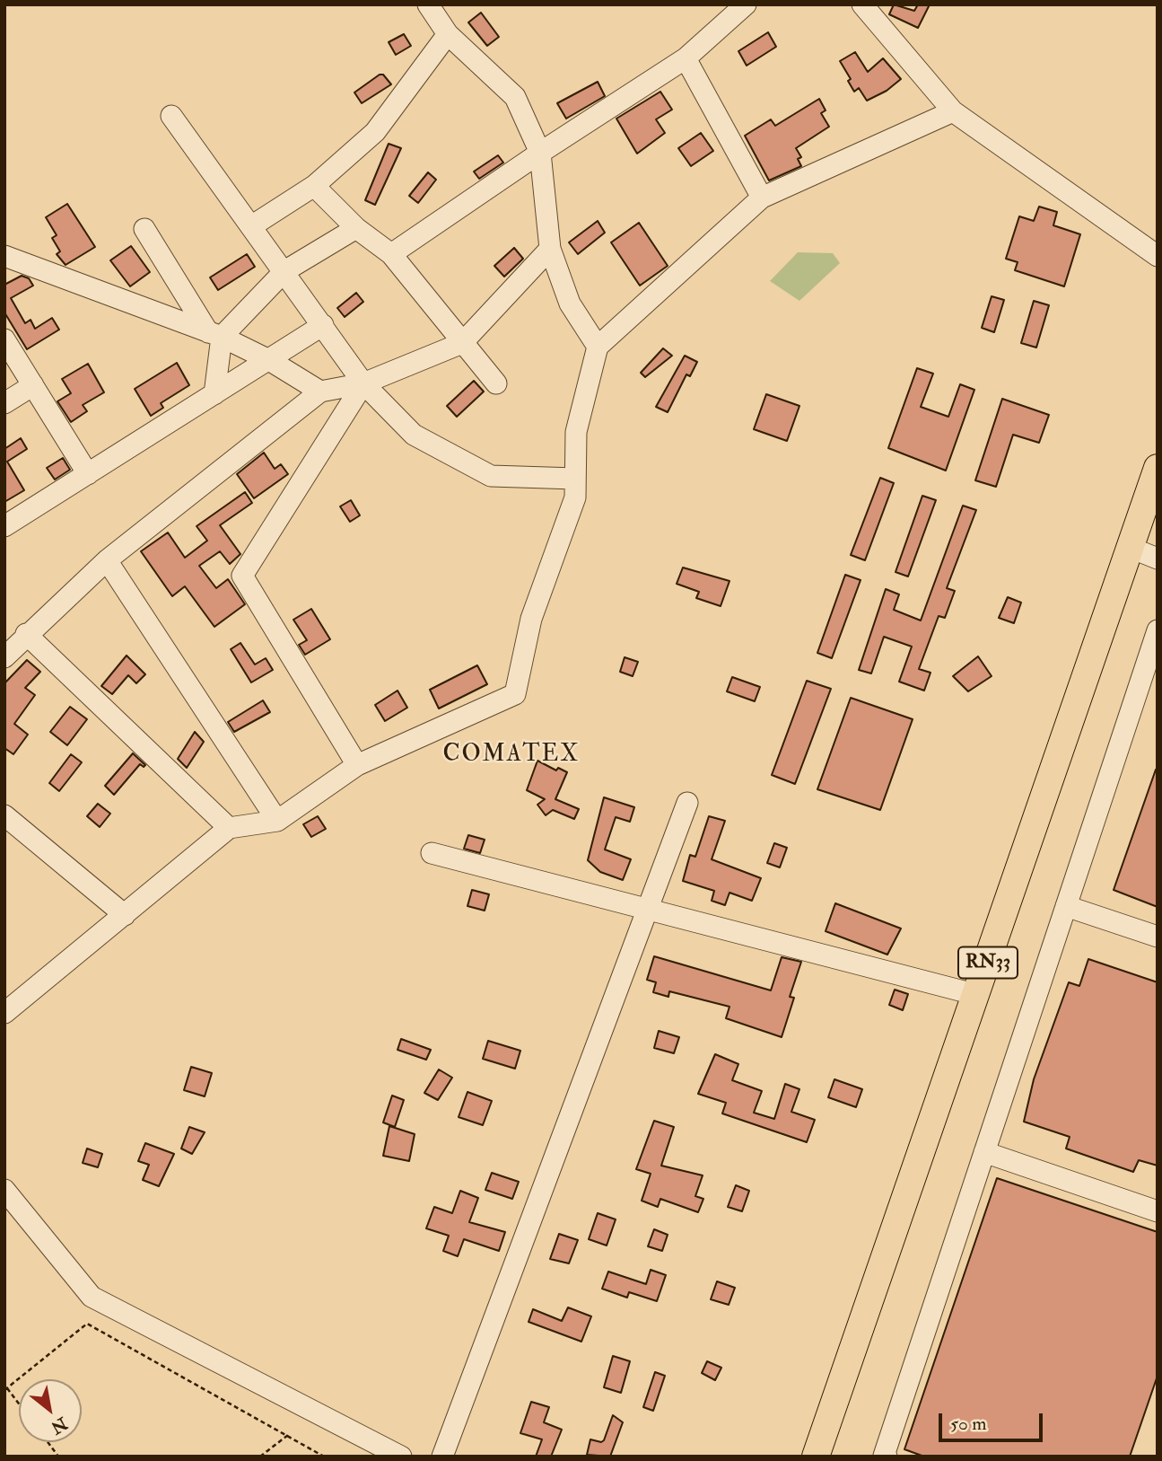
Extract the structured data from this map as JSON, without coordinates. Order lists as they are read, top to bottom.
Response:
{
  "streets": {
    "main road": ["RN33"]
  },
  "districts": ["COMATEX"],
  "scale_bar": "50 m",
  "north": "bottom right"
}
